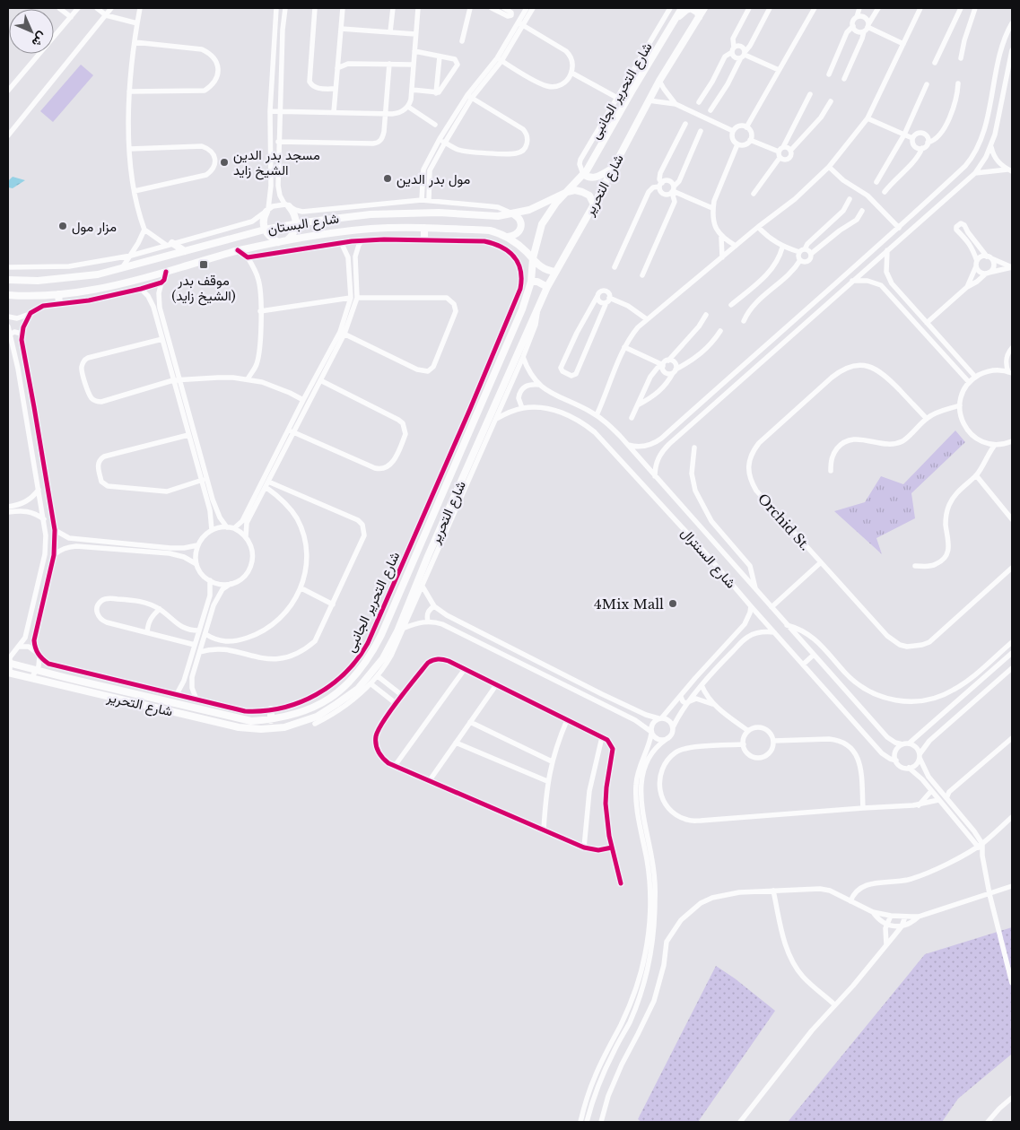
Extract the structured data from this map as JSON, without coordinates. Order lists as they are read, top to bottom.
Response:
{
  "streets": {
    "street": [
      "شارع التحرير الجانبى",
      "شارع التحرير",
      "شارع البستان",
      "Orchid St.",
      "شارع السنترال"
    ]
  },
  "crossings": [
    ["شارع التحرير الجانبى", "شارع التحرير"],
    ["شارع التحرير", "شارع البستان"]
  ],
  "places": {
    "other": [
      "مسجد بدر الدين الشيخ زايد",
      "مول بدر الدين",
      "مزار مول",
      "4Mix Mall"
    ],
    "transit": ["موقف بدر (الشيخ زايد)"]
  },
  "north": "bottom right"
}
